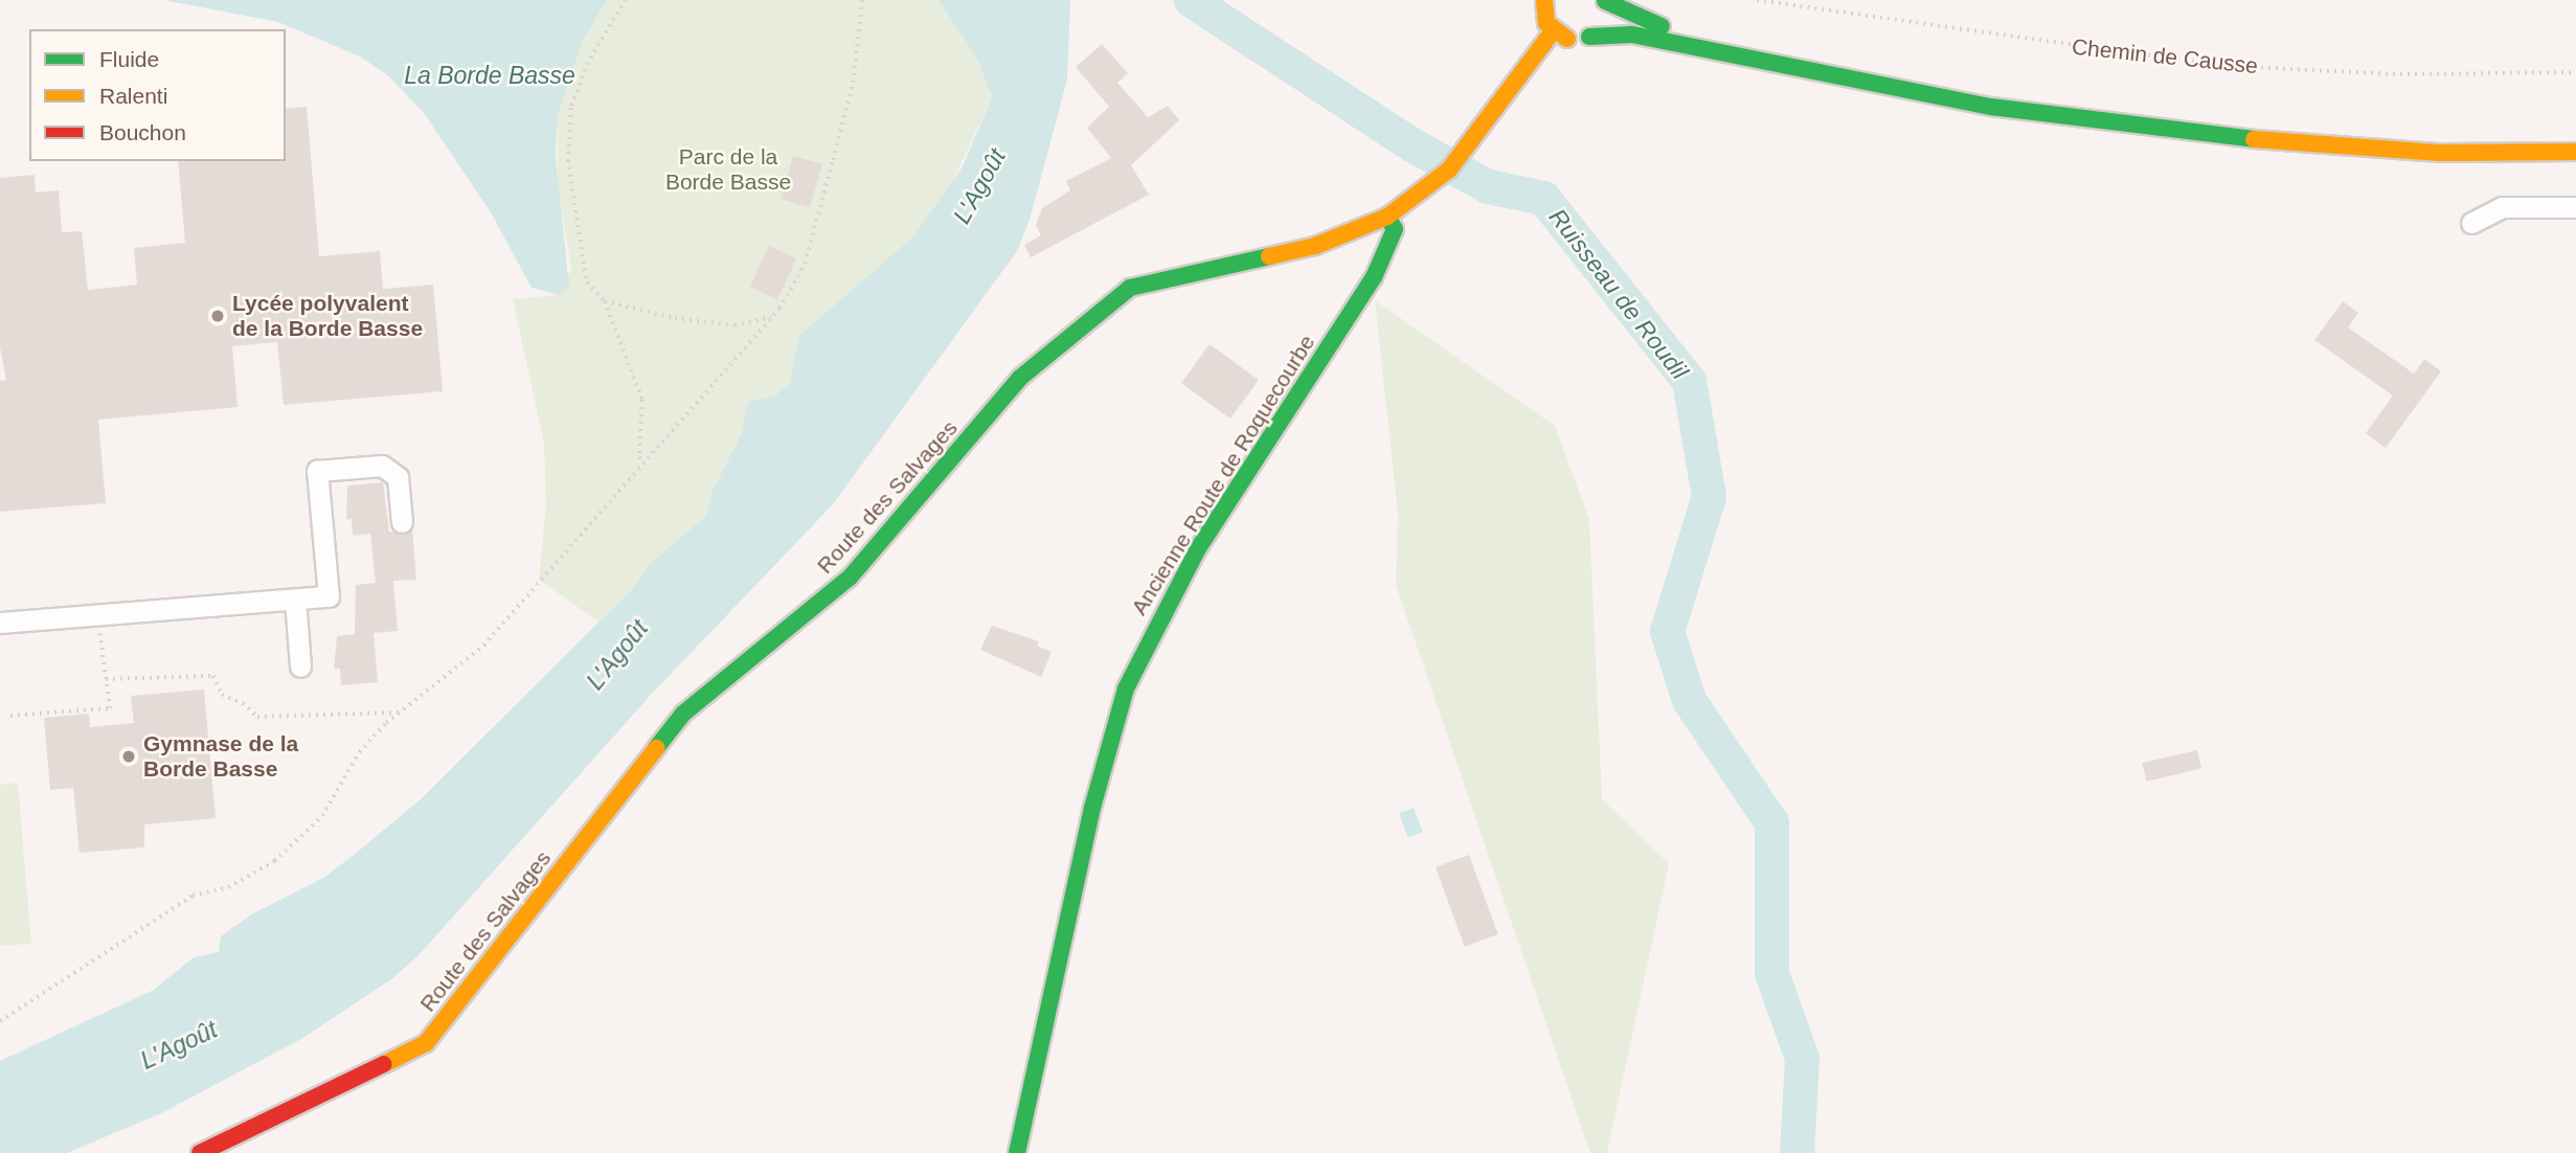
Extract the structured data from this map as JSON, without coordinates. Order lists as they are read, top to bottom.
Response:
{
  "streets": {
    "main road": ["Ancienne Route de Roquecourbe", "Route des Salvages"],
    "path": ["Chemin de Causse"]
  },
  "crossings": [
    ["Ancienne Route de Roquecourbe", "Route des Salvages"]
  ],
  "water": ["La Borde Basse", "L'Agoût", "Ruisseau de Roudil"],
  "parks": ["Parc de la Borde Basse"],
  "places": ["Lycée polyvalent de la Borde Basse", "Gymnase de la Borde Basse"],
  "legend": ["Fluide", "Ralenti", "Bouchon"]
}
